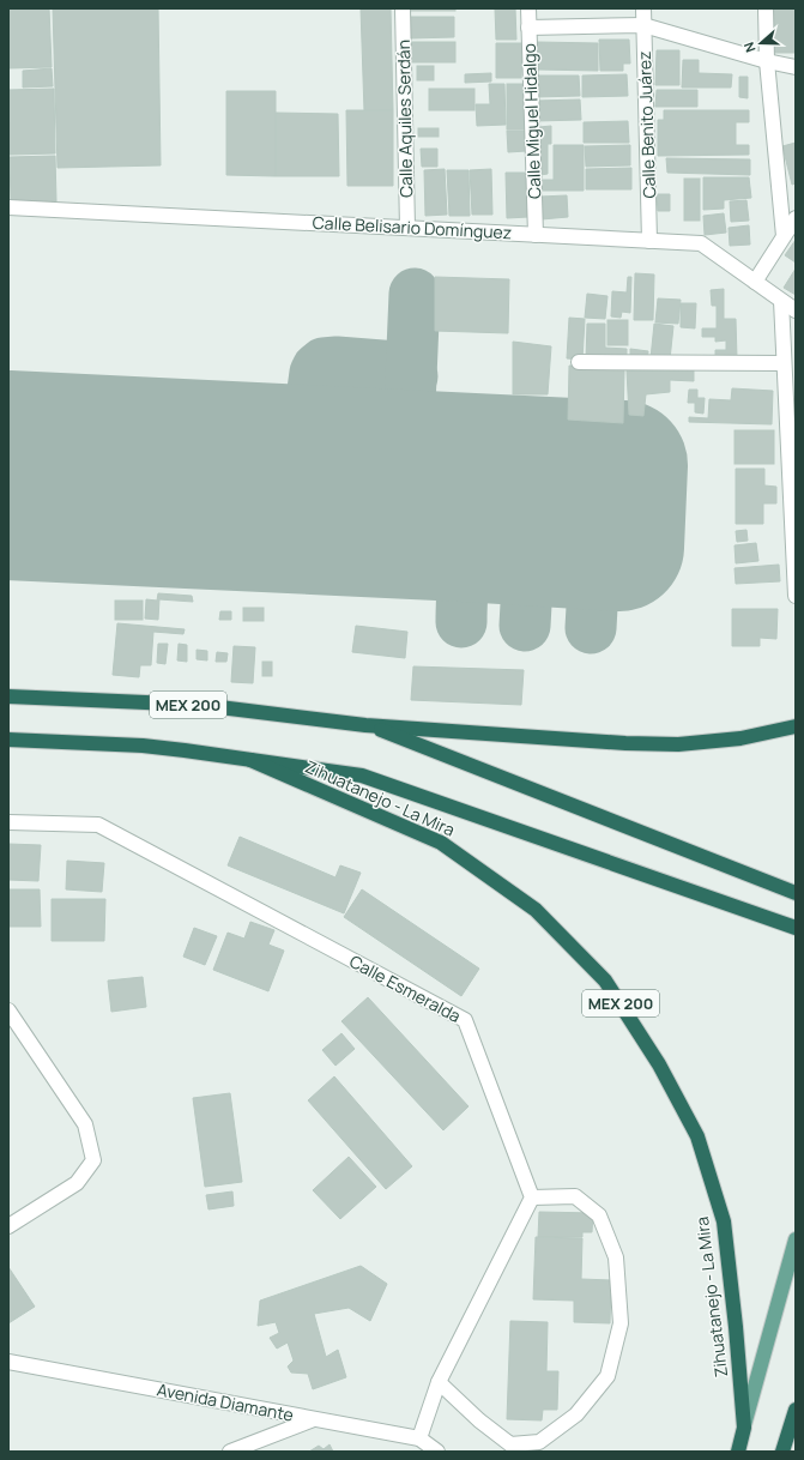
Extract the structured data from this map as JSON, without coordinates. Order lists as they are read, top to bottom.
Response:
{
  "streets": {
    "highway": ["MEX 200", "Zihuatanejo - La Mira"],
    "street": [
      "Calle Aquiles Serdán",
      "Calle Miguel Hidalgo",
      "Calle Benito Juárez",
      "Calle Belisario Domínguez",
      "Calle Esmeralda",
      "Avenida Diamante"
    ]
  },
  "crossings": [
    ["Calle Aquiles Serdán", "Calle Belisario Domínguez"],
    ["Calle Miguel Hidalgo", "Calle Belisario Domínguez"],
    ["Calle Benito Juárez", "Calle Belisario Domínguez"],
    ["MEX 200", "Zihuatanejo - La Mira"]
  ],
  "north": "left"
}
